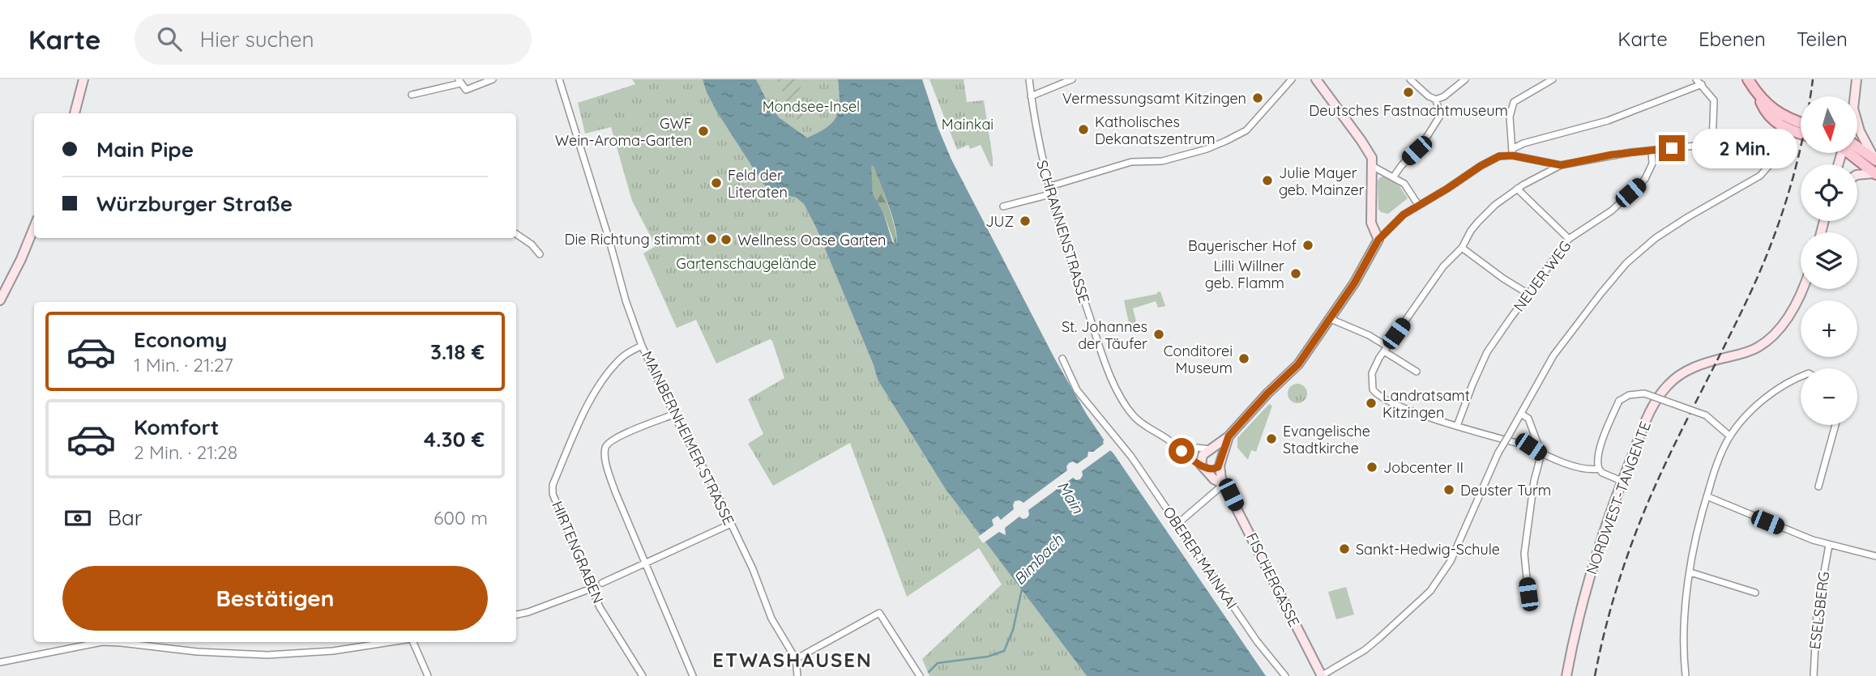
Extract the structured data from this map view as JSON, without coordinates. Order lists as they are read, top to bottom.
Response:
{
  "streets": {
    "main road": ["NORDWEST-TANGENTE", "FISCHERGASSE"],
    "street": [
      "SCHRANNENSTRASSE",
      "NEUER WEG",
      "MAINBERNHEIMER STRASSE",
      "HIRTENGRABEN",
      "OBERER MAINKAI",
      "ESELSBERG"
    ]
  },
  "crossings": [
    ["MAINBERNHEIMER STRASSE", "HIRTENGRABEN"]
  ],
  "districts": ["ETWASHAUSEN"],
  "water": ["Main", "Bimbach"],
  "parks": ["Mondsee-Insel", "Mainkai", "Gartenschaugelände"],
  "places": [
    "Deutsches Fastnachtmuseum",
    "Vermessungsamt Kitzingen",
    "Katholisches Dekanatszentrum",
    "GWF Wein-Aroma-Garten",
    "Julie Mayer geb. Mainzer",
    "Feld der Literaten",
    "JUZ",
    "Die Richtung stimmt",
    "Wellness Oase Garten",
    "Bayerischer Hof",
    "Lilli Willner geb. Flamm",
    "St. Johannes der Täufer",
    "Conditorei Museum",
    "Landratsamt Kitzingen",
    "Evangelische Stadtkirche",
    "Jobcenter II",
    "Deuster Turm",
    "Sankt-Hedwig-Schule"
  ],
  "north": "bottom",
  "page": {
    "header": "Karte",
    "search": "Hier suchen",
    "nav": ["Karte", "Ebenen", "Teilen"],
    "map_buttons": ["+", "−"],
    "banner": ["Main Pipe", "Würzburger Straße"],
    "bubble": "2 Min.",
    "list": [
      {
        "name": "Economy",
        "note": "1 Min. · 21:27",
        "value": "3.18 €"
      },
      {
        "name": "Komfort",
        "note": "2 Min. · 21:28",
        "value": "4.30 €"
      }
    ],
    "pay": ["Bar", "600 m"],
    "buttons": "Bestätigen"
  }
}
